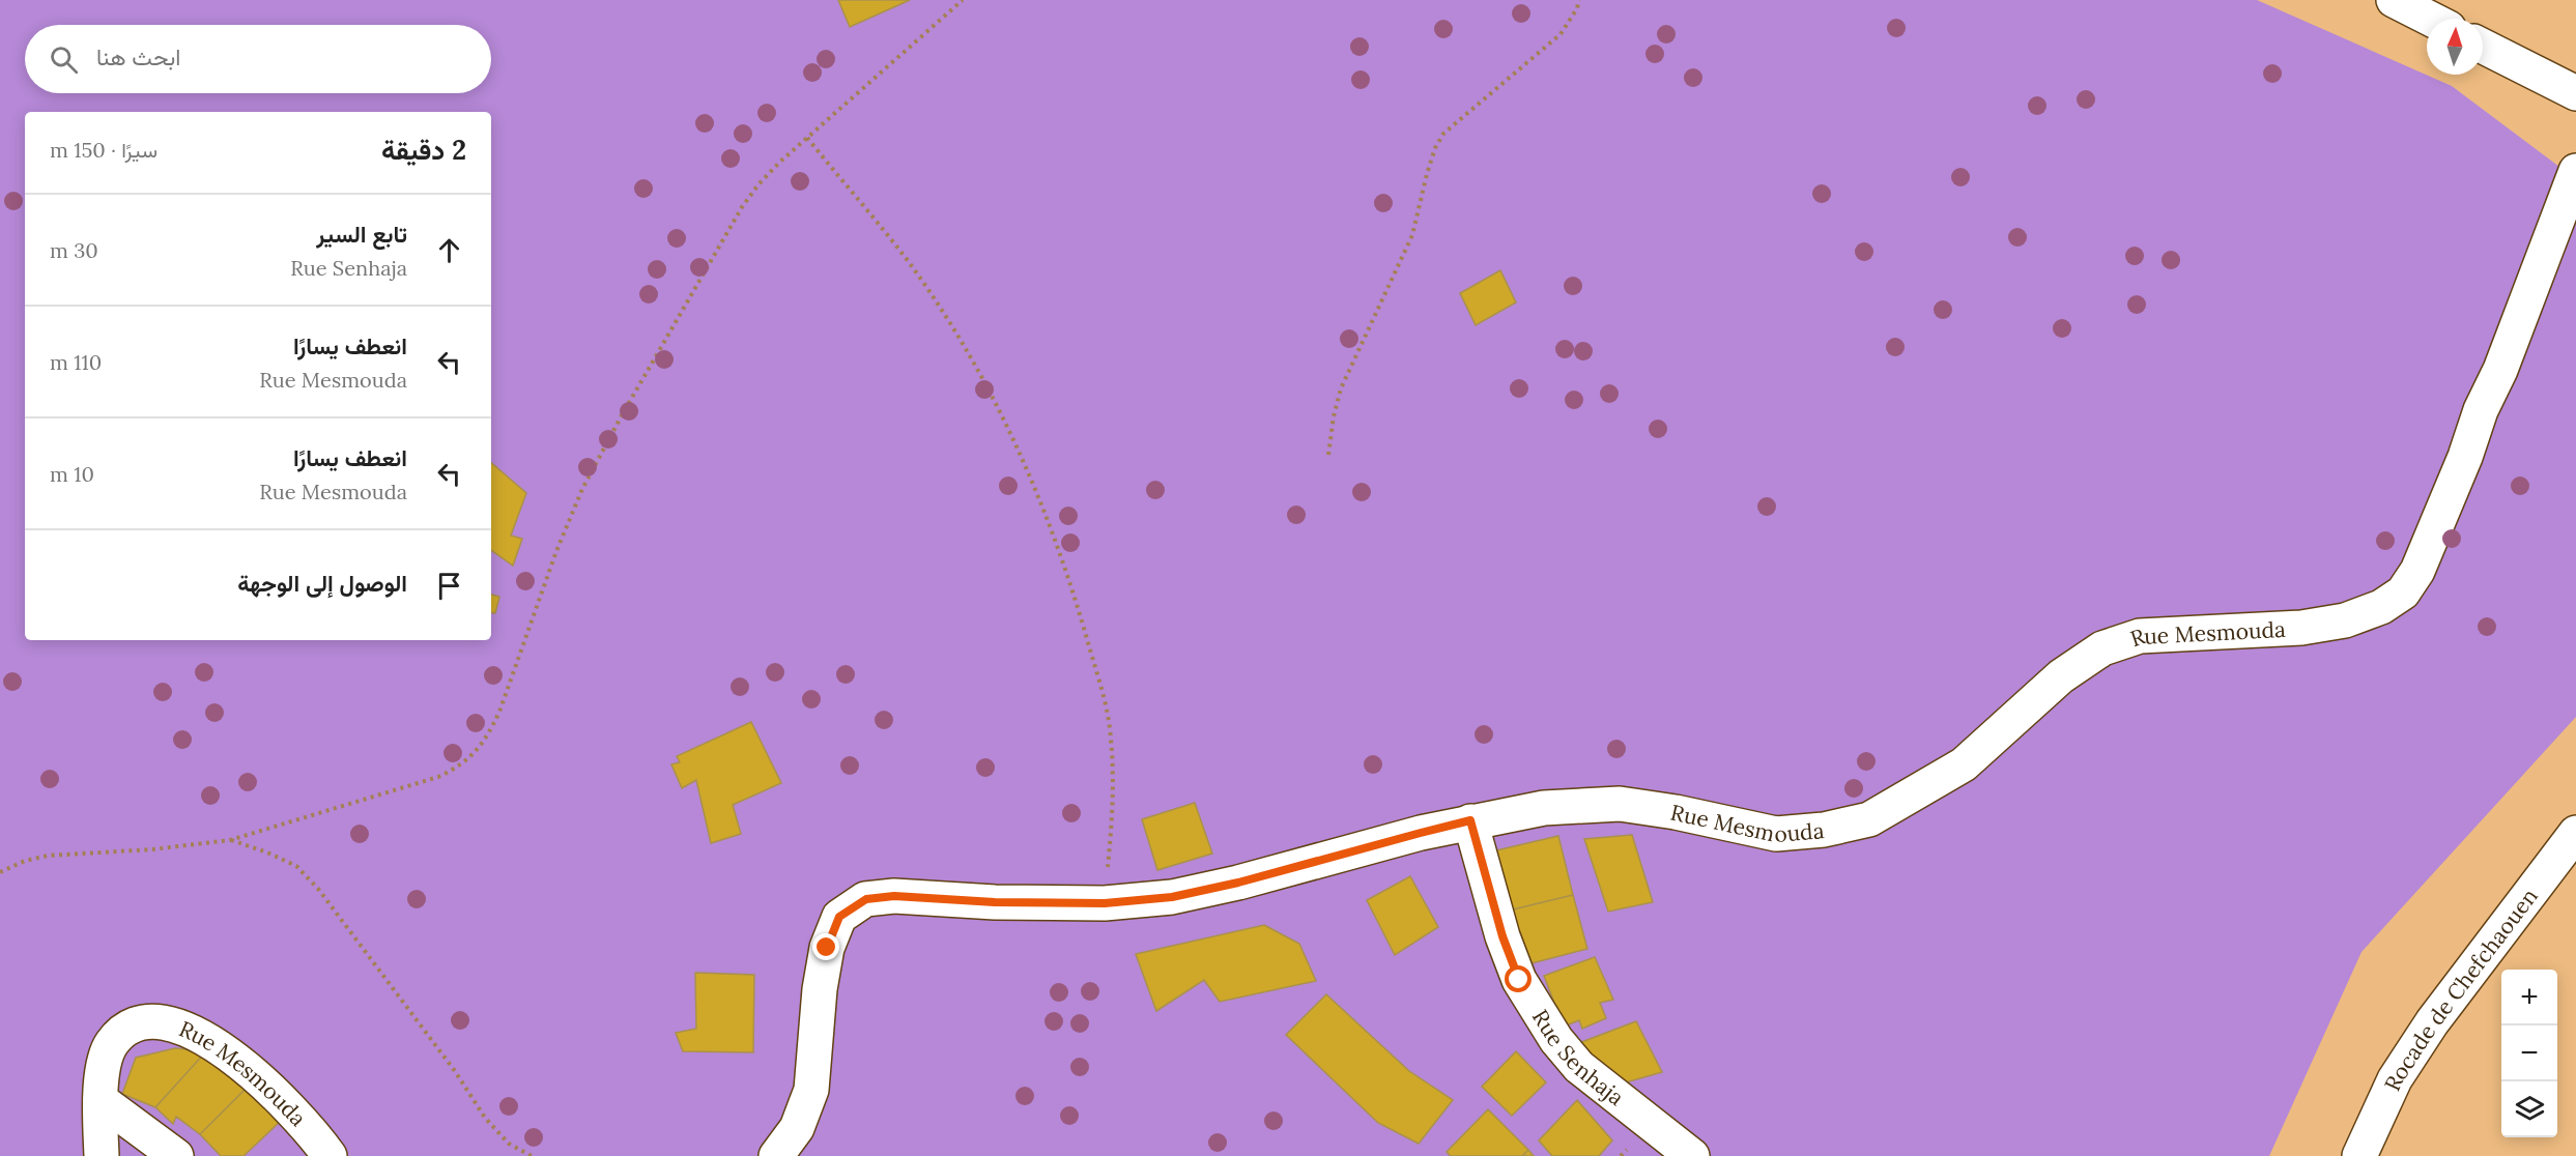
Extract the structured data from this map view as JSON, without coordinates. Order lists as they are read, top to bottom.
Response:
{
  "streets": {
    "street": ["Rue Mesmouda", "Rocade de Chefchaouen", "Rue Senhaja"]
  },
  "crossings": [
    ["Rue Mesmouda", "Rue Senhaja"]
  ],
  "north": "top",
  "page": {
    "search": "ابحث هنا",
    "heading": ["2 دقيقة", "سيرًا · 150 m"],
    "list": [
      ["تابع السير", "Rue Senhaja", "30 m"],
      ["انعطف يسارًا", "Rue Mesmouda", "110 m"],
      ["انعطف يسارًا", "Rue Mesmouda", "10 m"],
      "الوصول إلى الوجهة"
    ],
    "map_buttons": ["+", "−"]
  }
}
